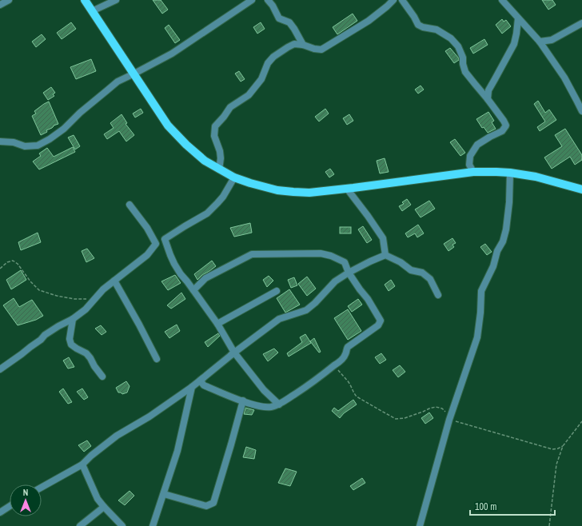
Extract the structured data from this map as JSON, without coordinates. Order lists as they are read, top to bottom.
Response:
{
  "scale_bar": "100 m",
  "north": "top"
}
